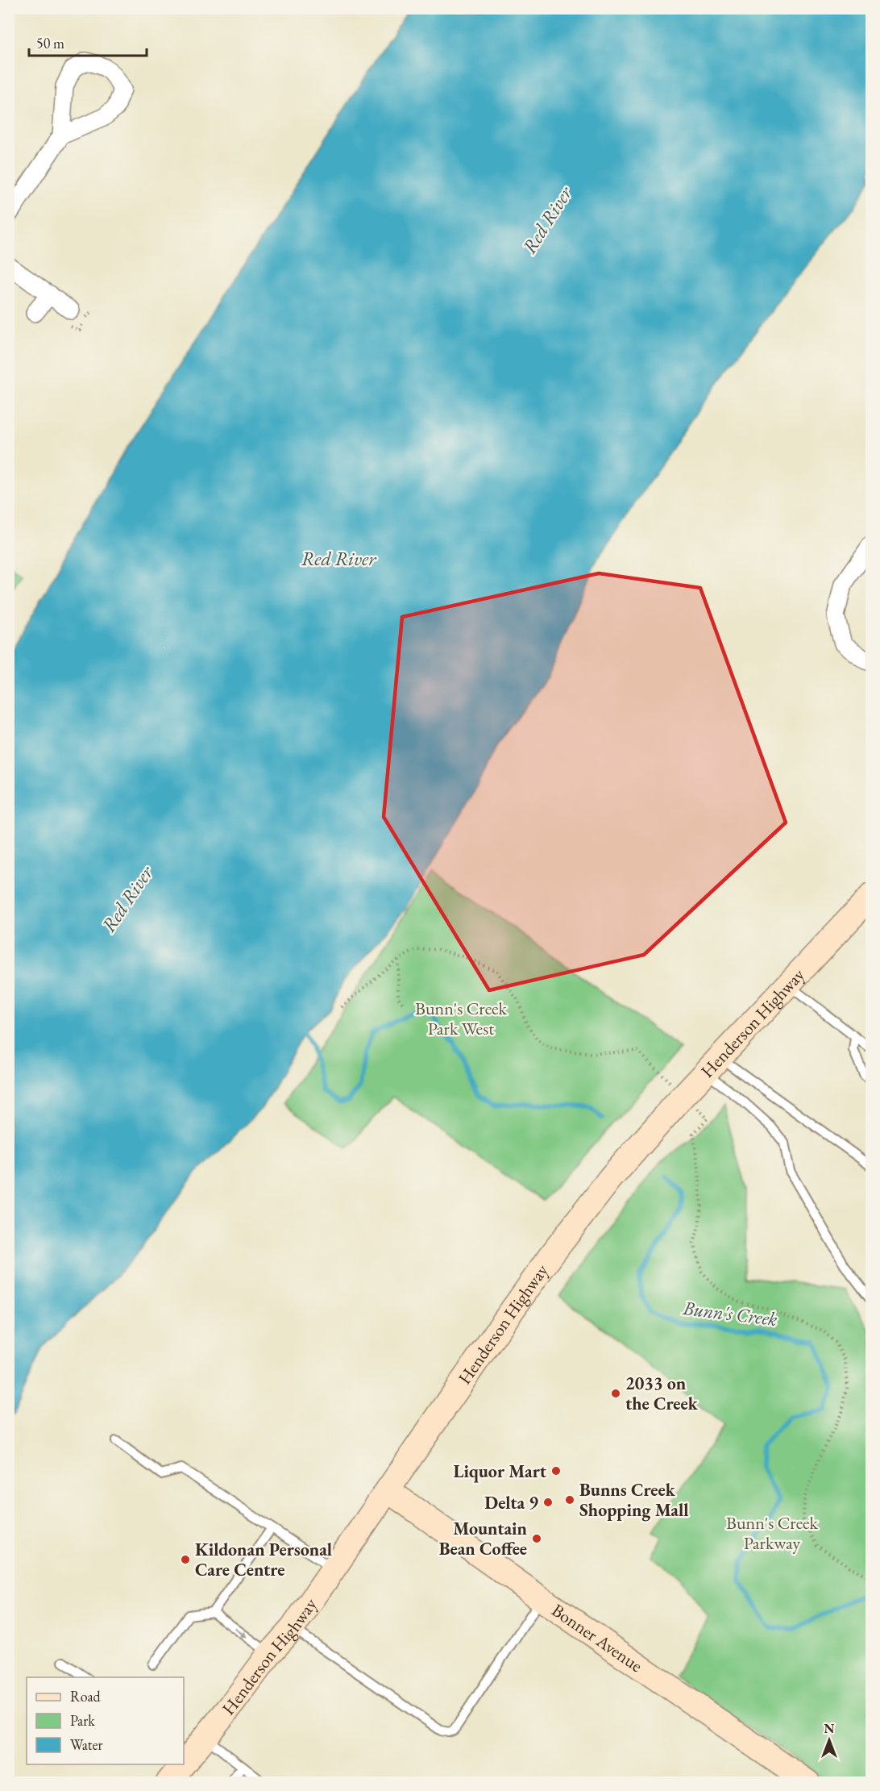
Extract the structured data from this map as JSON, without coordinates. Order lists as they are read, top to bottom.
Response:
{
  "streets": {
    "main road": ["Henderson Highway", "Bonner Avenue"]
  },
  "crossings": [
    ["Henderson Highway", "Bonner Avenue"]
  ],
  "water": ["Red River", "Bunn's Creek"],
  "parks": ["Bunn's Creek Park West", "Bunn's Creek Parkway"],
  "places": [
    "2033 on the Creek",
    "Liquor Mart",
    "Bunns Creek Shopping Mall",
    "Delta 9",
    "Mountain Bean Coffee",
    "Kildonan Personal Care Centre"
  ],
  "legend": ["Road", "Park", "Water"],
  "scale_bar": "50 m",
  "north": "top"
}
